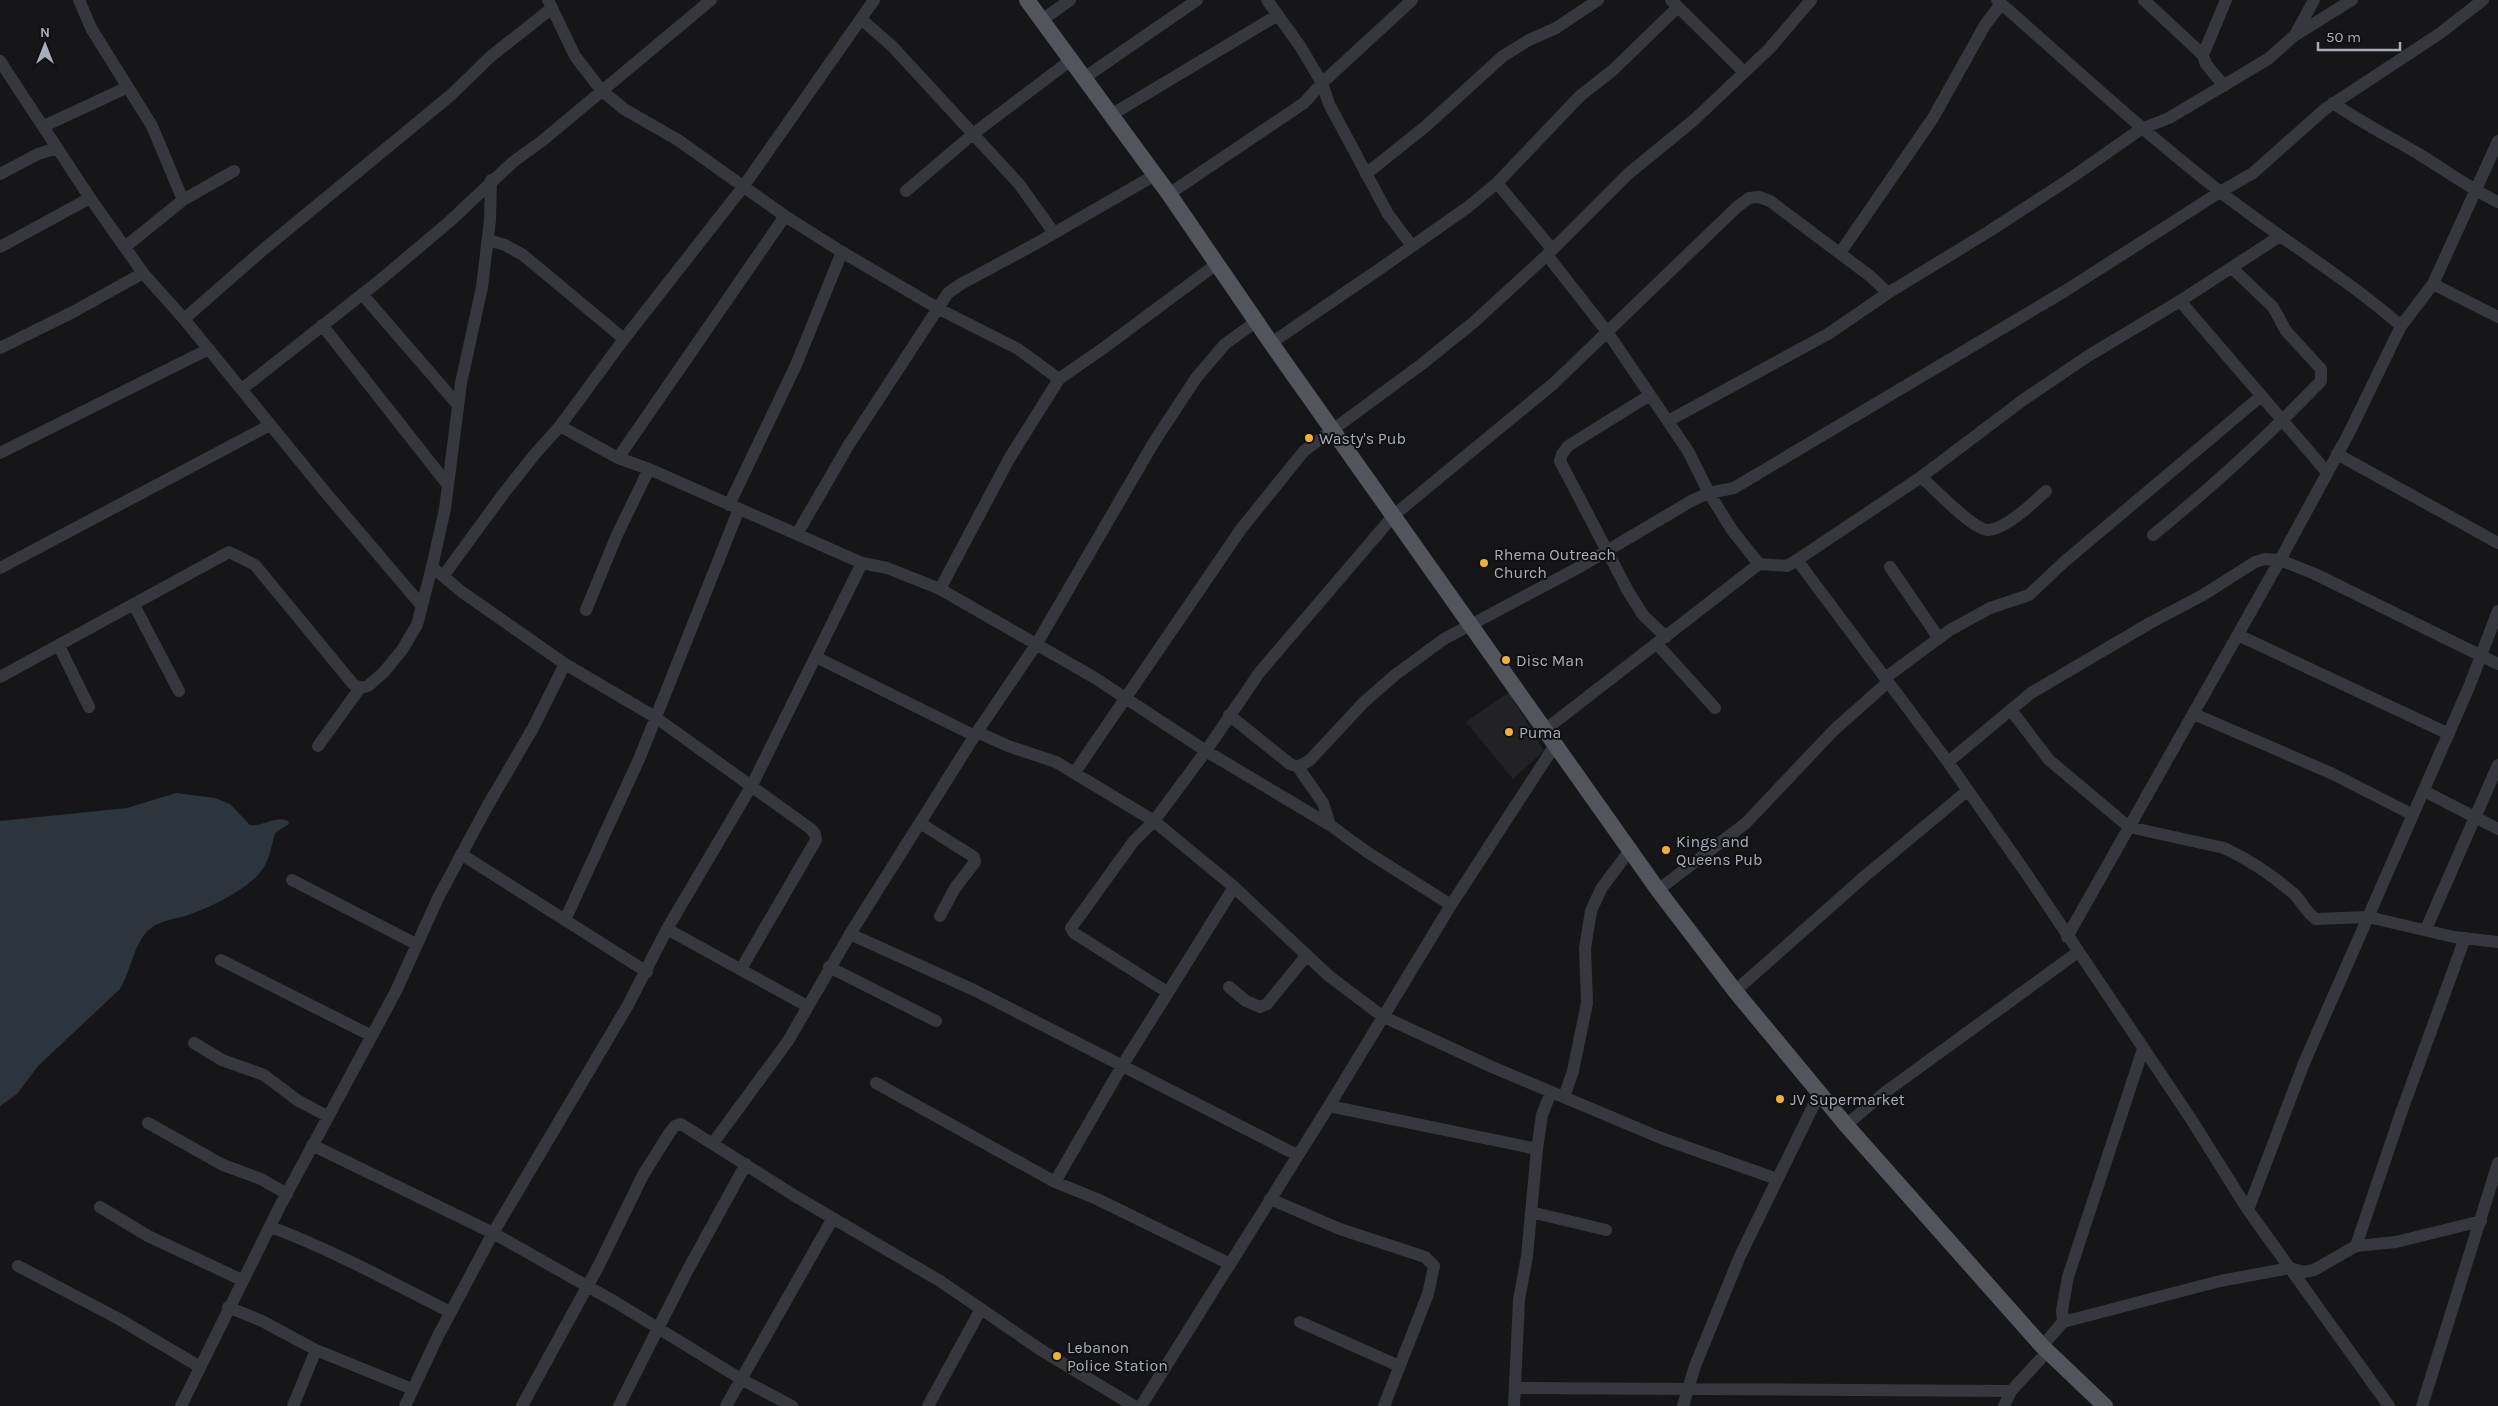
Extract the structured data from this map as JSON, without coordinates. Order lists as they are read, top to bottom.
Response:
{
  "places": [
    "Wasty's Pub",
    "Rhema Outreach Church",
    "Disc Man",
    "Puma",
    "Kings and Queens Pub",
    "JV Supermarket",
    "Lebanon Police Station"
  ],
  "scale_bar": "50 m",
  "north": "top"
}
